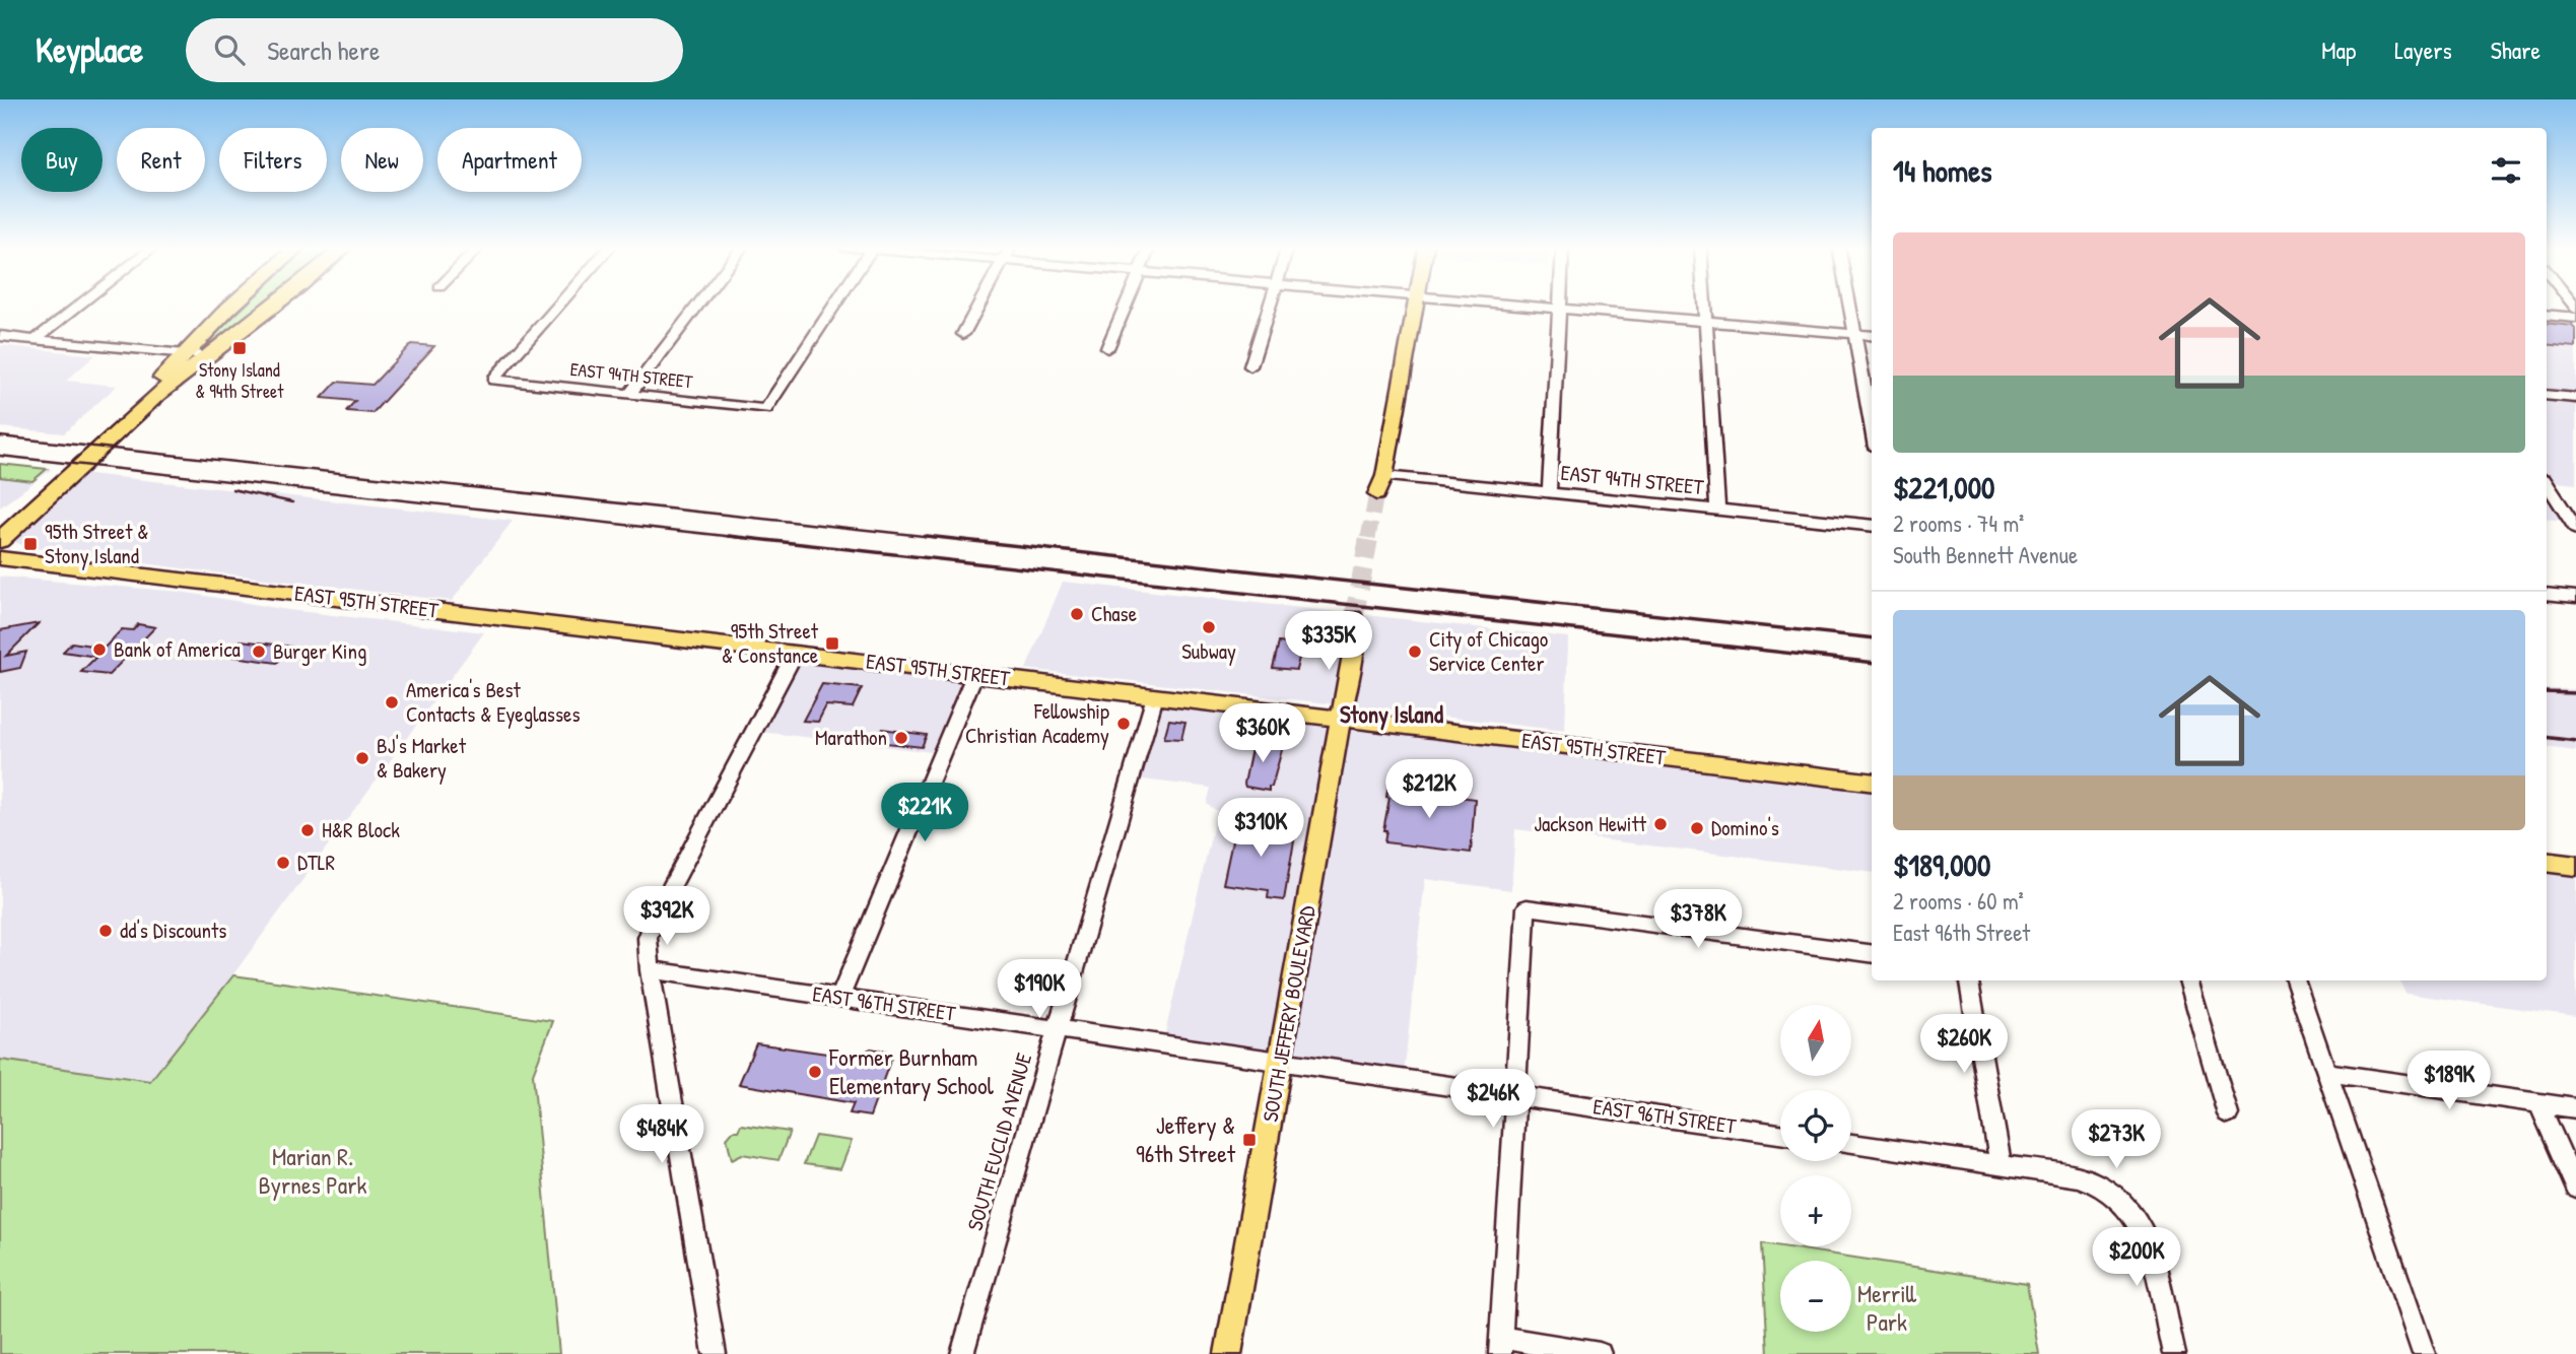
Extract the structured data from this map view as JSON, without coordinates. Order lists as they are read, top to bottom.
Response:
{
  "streets": {
    "main road": ["EAST 95TH STREET", "SOUTH JEFFERY BOULEVARD"],
    "street": ["EAST 94TH STREET", "EAST 96TH STREET", "SOUTH EUCLID AVENUE"]
  },
  "crossings": [
    ["EAST 95TH STREET", "SOUTH JEFFERY BOULEVARD"],
    ["EAST 95TH STREET", "SOUTH EUCLID AVENUE"],
    ["EAST 96TH STREET", "SOUTH JEFFERY BOULEVARD"],
    ["EAST 96TH STREET", "SOUTH EUCLID AVENUE"]
  ],
  "districts": ["Stony Island"],
  "parks": ["Marian R. Byrnes Park", "Merrill Park"],
  "places": {
    "transit": [
      "Stony Island & 94th Street",
      "95th Street & Stony Island",
      "95th Street & Constance",
      "Jeffery & 96th Street"
    ],
    "other": [
      "Chase",
      "Subway",
      "Bank of America",
      "Burger King",
      "City of Chicago Service Center",
      "America's Best Contacts & Eyeglasses",
      "Fellowship Christian Academy",
      "Marathon",
      "BJ's Market & Bakery",
      "Jackson Hewitt",
      "Domino's",
      "H&R Block",
      "DTLR",
      "dd's Discounts",
      "Former Burnham Elementary School"
    ]
  },
  "north": "top",
  "page": {
    "header": "Keyplace",
    "search": "Search here",
    "nav": ["Map", "Layers", "Share"],
    "chip": [
      "Buy",
      "Rent",
      "Filters",
      "New",
      "Apartment"
    ],
    "heading": "14 homes",
    "list": [
      {
        "name": "$221,000",
        "note": "2 rooms · 74 m² · South Bennett Avenue"
      },
      {
        "name": "$189,000",
        "note": "2 rooms · 60 m² · East 96th Street"
      }
    ],
    "price": [
      "$335K",
      "$360K",
      "$212K",
      "$221K",
      "$310K",
      "$392K",
      "$378K",
      "$190K",
      "$260K",
      "$189K",
      "$246K",
      "$484K",
      "$273K",
      "$200K"
    ],
    "map_buttons": ["+", "−"]
  }
}
